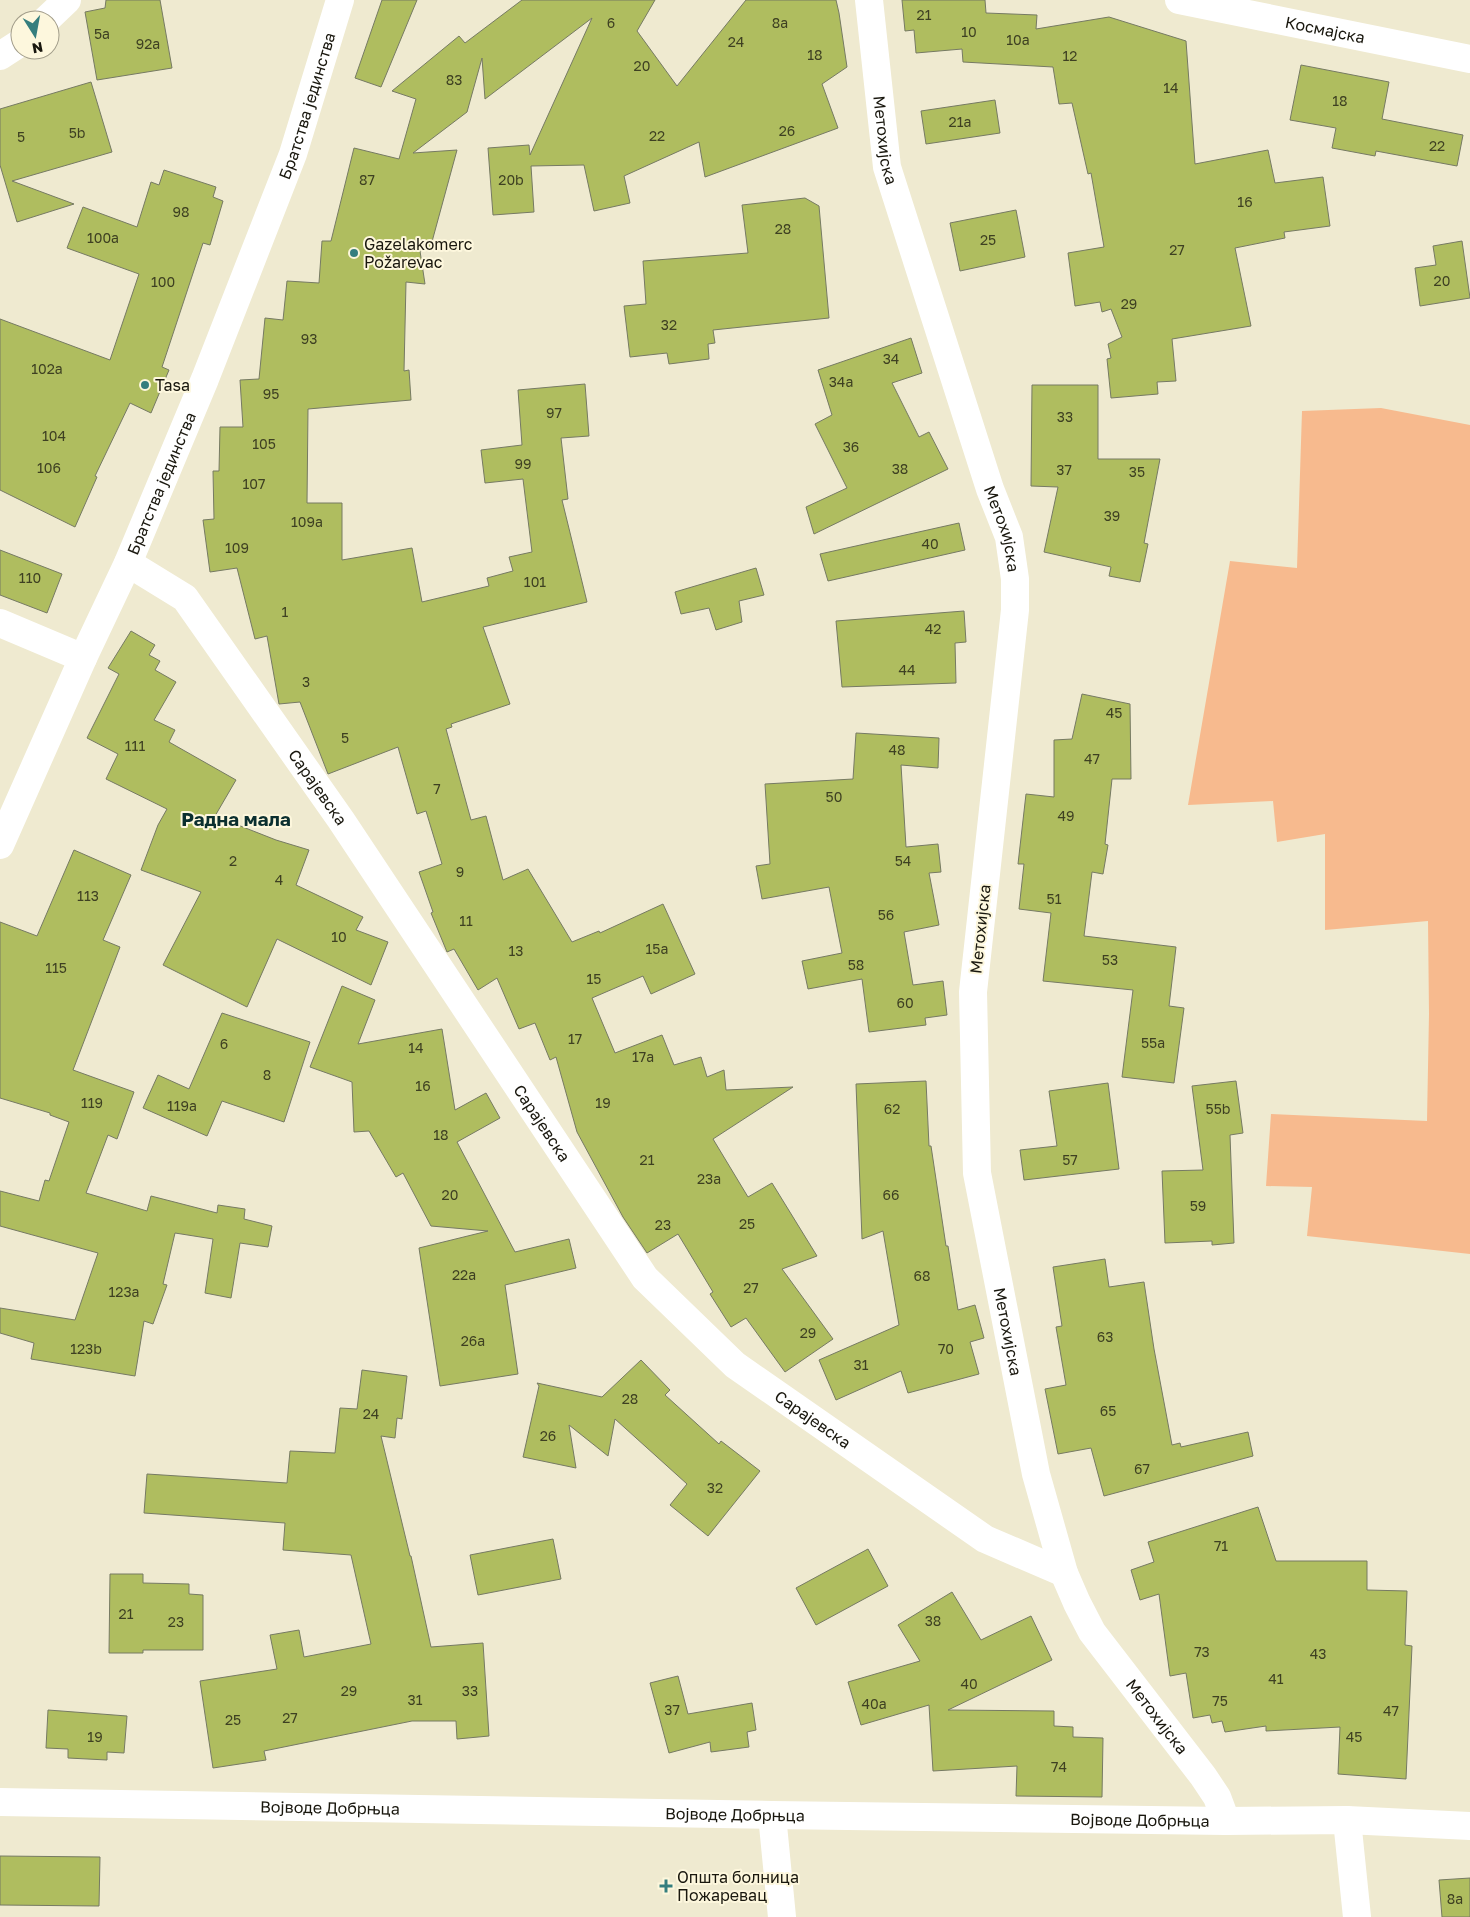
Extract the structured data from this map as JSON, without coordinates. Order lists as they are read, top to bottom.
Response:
{
  "streets": {
    "street": [
      "Космајска",
      "Братства јединства",
      "Метохијска",
      "Сарајевска",
      "Војводе Добрњца"
    ]
  },
  "crossings": [
    ["Братства јединства", "Сарајевска"],
    ["Метохијска", "Сарајевска"],
    ["Метохијска", "Војводе Добрњца"]
  ],
  "districts": ["Радна мала"],
  "places": {
    "other": ["Gazelakomerc Požarevac", "Tasa"],
    "health": ["Општа болница Пожаревац"]
  },
  "house_numbers": [
    "21",
    "6",
    "8a",
    "10",
    "5a",
    "10a",
    "24",
    "92a",
    "18",
    "12",
    "20",
    "83",
    "14",
    "18",
    "21a",
    "26",
    "5b",
    "22",
    "5",
    "22",
    "87",
    "20b",
    "16",
    "98",
    "28",
    "100a",
    "25",
    "27",
    "20",
    "100",
    "29",
    "32",
    "93",
    "34",
    "102a",
    "34a",
    "95",
    "97",
    "33",
    "104",
    "105",
    "36",
    "99",
    "106",
    "38",
    "37",
    "35",
    "107",
    "39",
    "109a",
    "40",
    "109",
    "110",
    "101",
    "1",
    "42",
    "44",
    "3",
    "45",
    "5",
    "111",
    "48",
    "47",
    "7",
    "50",
    "49",
    "2",
    "54",
    "9",
    "4",
    "113",
    "51",
    "56",
    "11",
    "10",
    "15a",
    "13",
    "53",
    "58",
    "115",
    "15",
    "60",
    "17",
    "55a",
    "6",
    "14",
    "17a",
    "8",
    "16",
    "119",
    "19",
    "119a",
    "62",
    "55b",
    "18",
    "21",
    "57",
    "23a",
    "20",
    "66",
    "59",
    "25",
    "23",
    "22a",
    "68",
    "27",
    "123a",
    "29",
    "63",
    "26a",
    "123b",
    "70",
    "31",
    "28",
    "65",
    "24",
    "26",
    "67",
    "32",
    "71",
    "21",
    "38",
    "23",
    "73",
    "43",
    "41",
    "40",
    "29",
    "33",
    "31",
    "75",
    "40a",
    "37",
    "47",
    "27",
    "25",
    "19",
    "45",
    "74",
    "8a"
  ],
  "north": "bottom"
}
